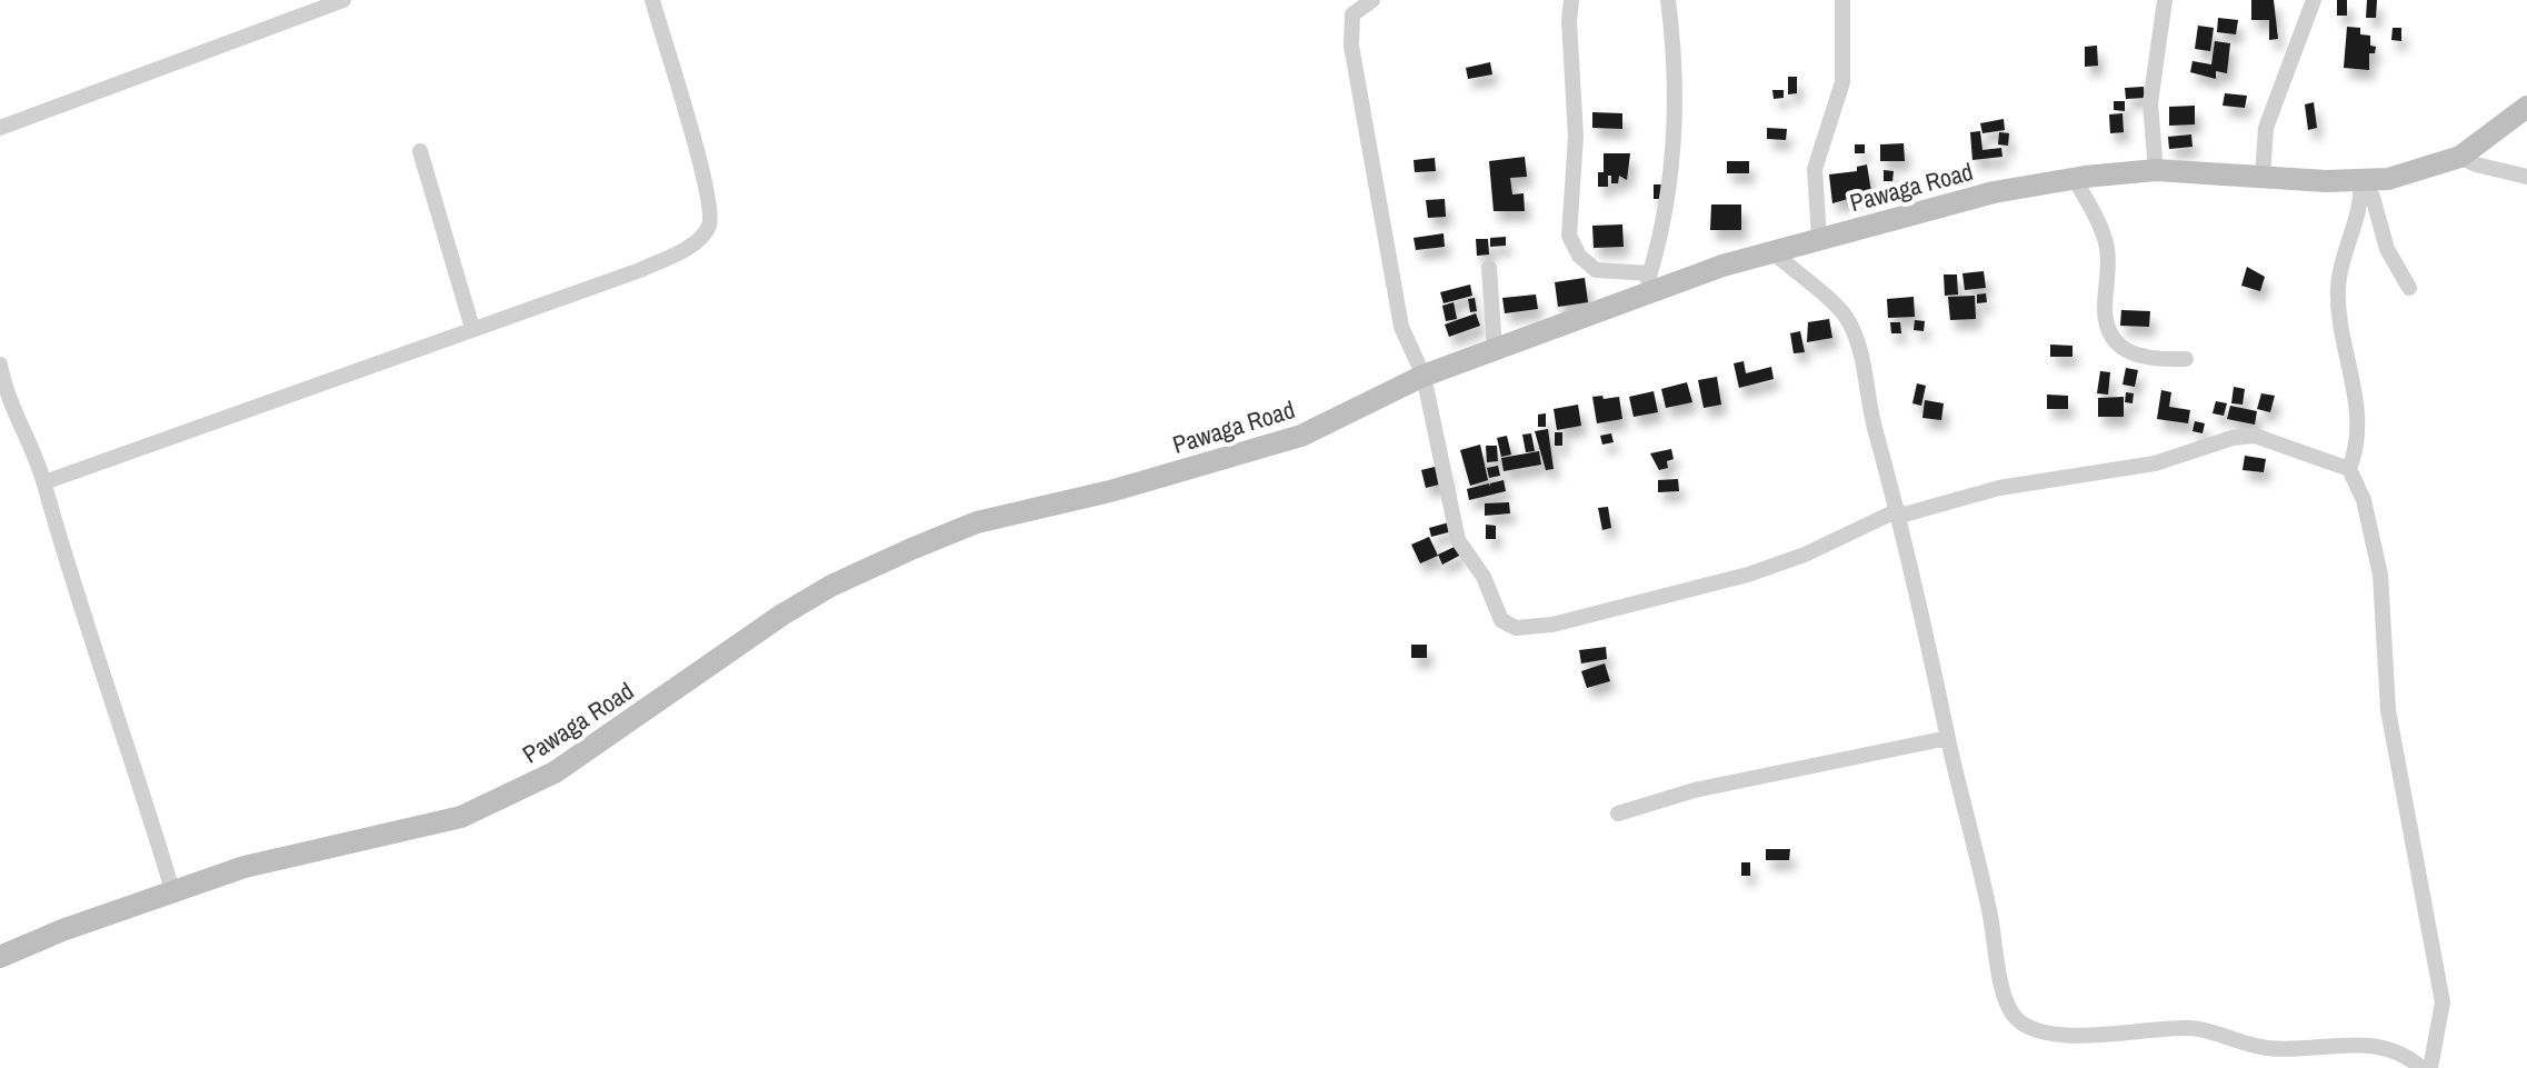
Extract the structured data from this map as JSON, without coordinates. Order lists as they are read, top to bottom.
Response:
{
  "streets": {
    "main road": ["Pawaga Road"]
  }
}
